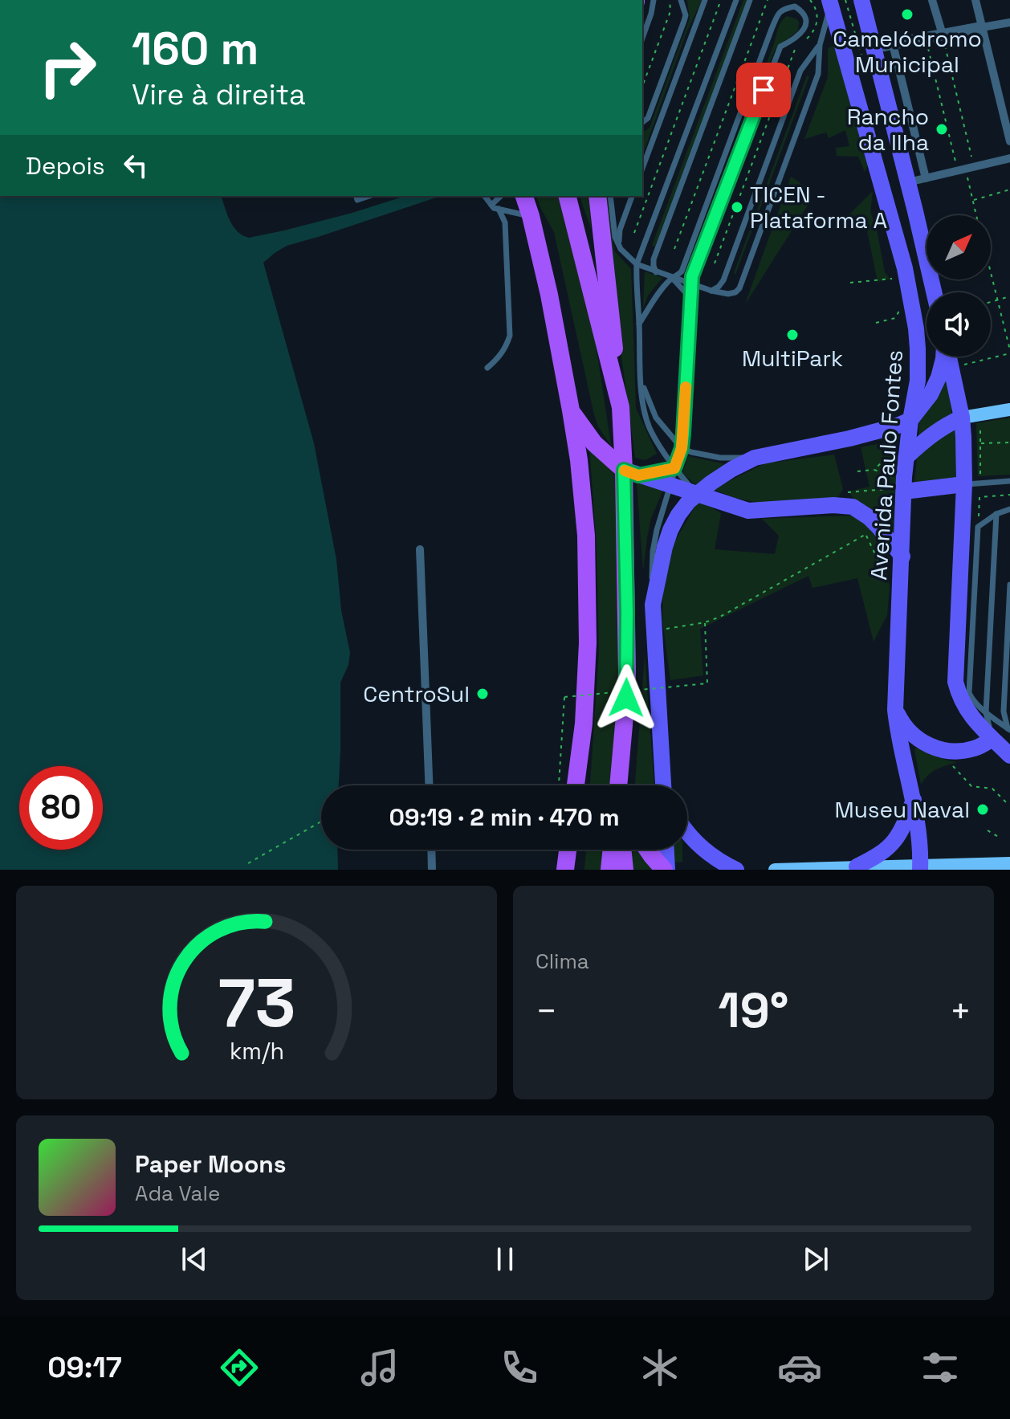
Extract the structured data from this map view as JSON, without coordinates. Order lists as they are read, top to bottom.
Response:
{
  "streets": {
    "main road": ["Avenida Paulo Fontes"]
  },
  "places": [
    "Camelódromo Municipal",
    "Rancho da Ilha",
    "TICEN - Plataforma A",
    "MultiPark",
    "CentroSul",
    "Museu Naval"
  ],
  "north": "top right",
  "page": {
    "turn": ["160 m", "Vire à direita"],
    "then": "Depois",
    "limit": "80",
    "trip": "09:19 · 2 min · 470 m",
    "tile": "Clima",
    "heat": ["−", "19°", "+"],
    "song": ["Paper Moons", "Ada Vale"],
    "tabs": "09:17",
    "gauge": ["73", "km/h"]
  }
}
